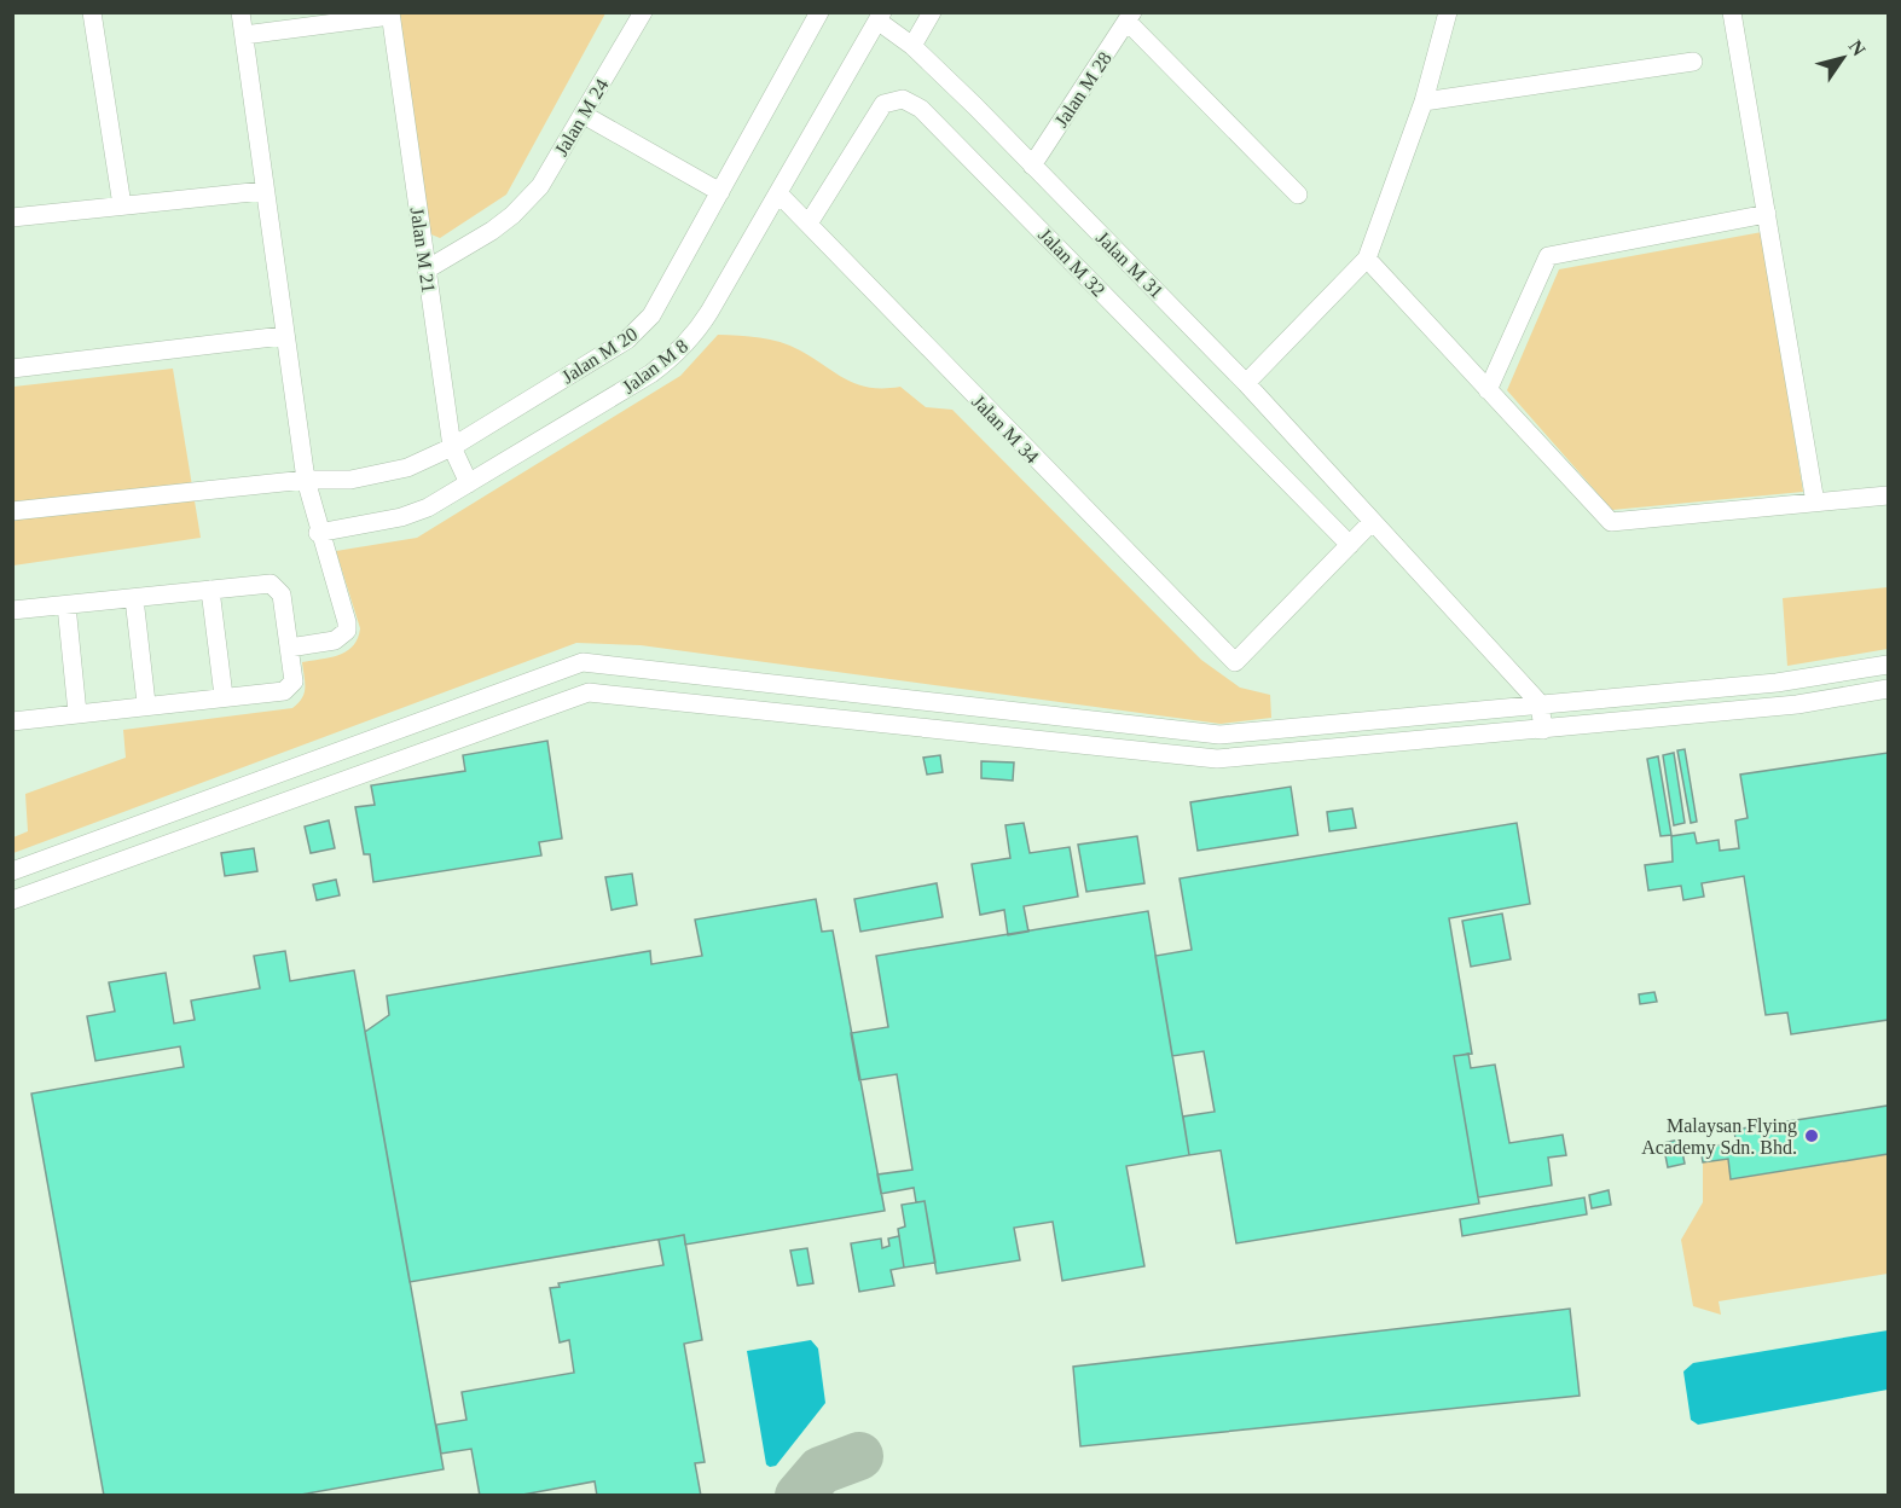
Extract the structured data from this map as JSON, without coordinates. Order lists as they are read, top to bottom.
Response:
{
  "streets": {
    "street": [
      "Jalan M 28",
      "Jalan M 24",
      "Jalan M 21",
      "Jalan M 32",
      "Jalan M 31",
      "Jalan M 20",
      "Jalan M 8",
      "Jalan M 34"
    ]
  },
  "crossings": [
    ["Jalan M 28", "Jalan M 31"],
    ["Jalan M 24", "Jalan M 21"],
    ["Jalan M 21", "Jalan M 20"],
    ["Jalan M 21", "Jalan M 8"],
    ["Jalan M 32", "Jalan M 34"],
    ["Jalan M 31", "Jalan M 8"],
    ["Jalan M 8", "Jalan M 34"]
  ],
  "places": ["Malaysan Flying Academy Sdn. Bhd."],
  "north": "top right"
}
